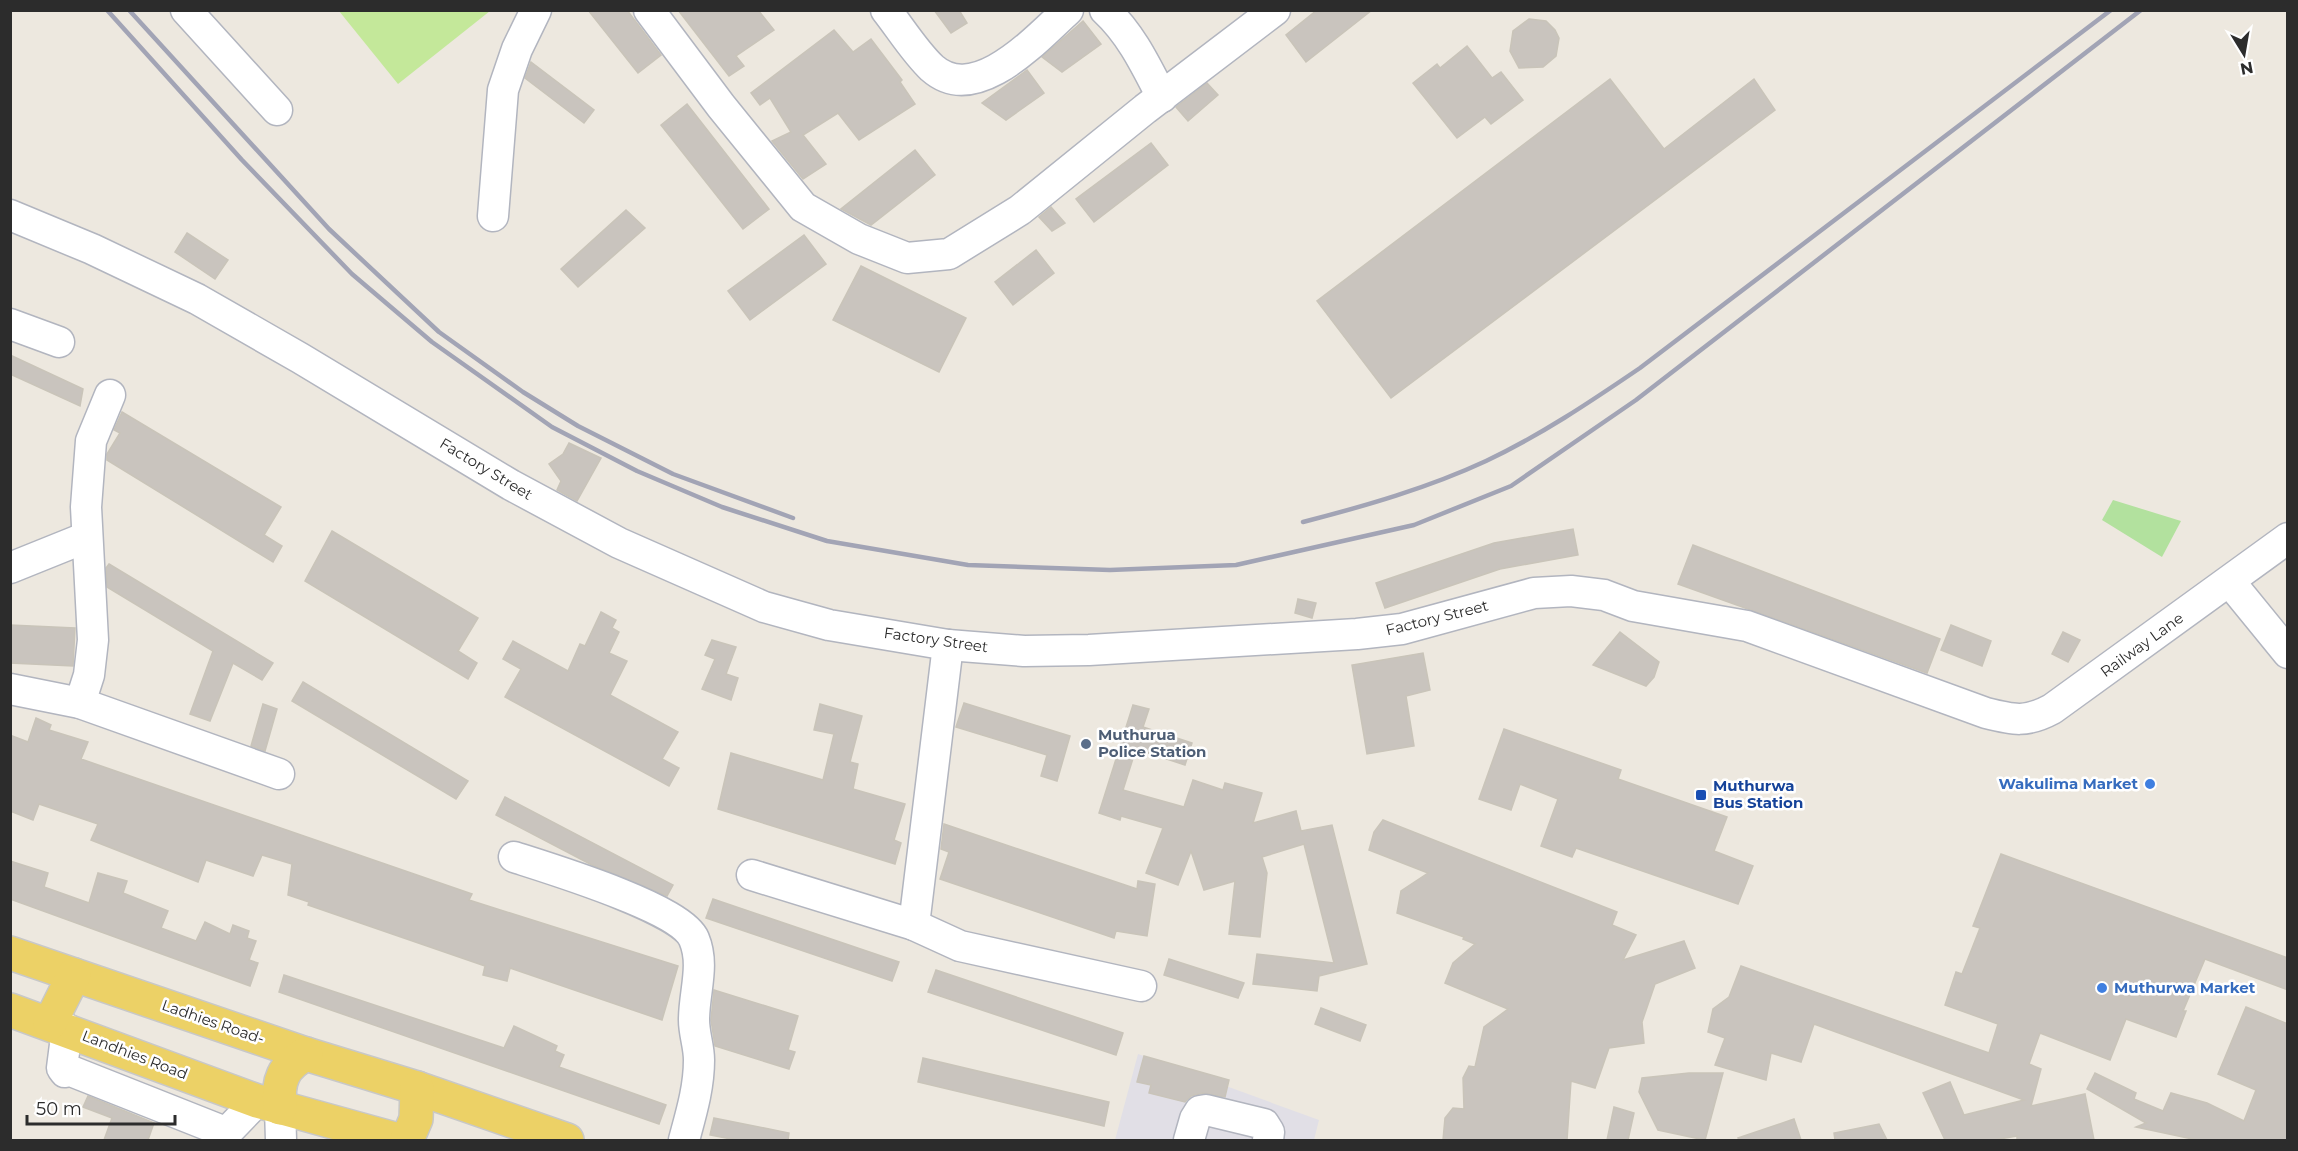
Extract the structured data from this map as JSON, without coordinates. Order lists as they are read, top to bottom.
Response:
{
  "streets": {
    "main road": ["Ladhies Road-", "Landhies Road"],
    "street": ["Factory Street", "Railway Lane"]
  },
  "crossings": [
    ["Factory Street", "Railway Lane"]
  ],
  "places": {
    "other": ["Muthurua Police Station", "Wakulima Market", "Muthurwa Market"],
    "transit": ["Muthurwa Bus Station"]
  },
  "scale_bar": "50 m",
  "north": "bottom"
}
